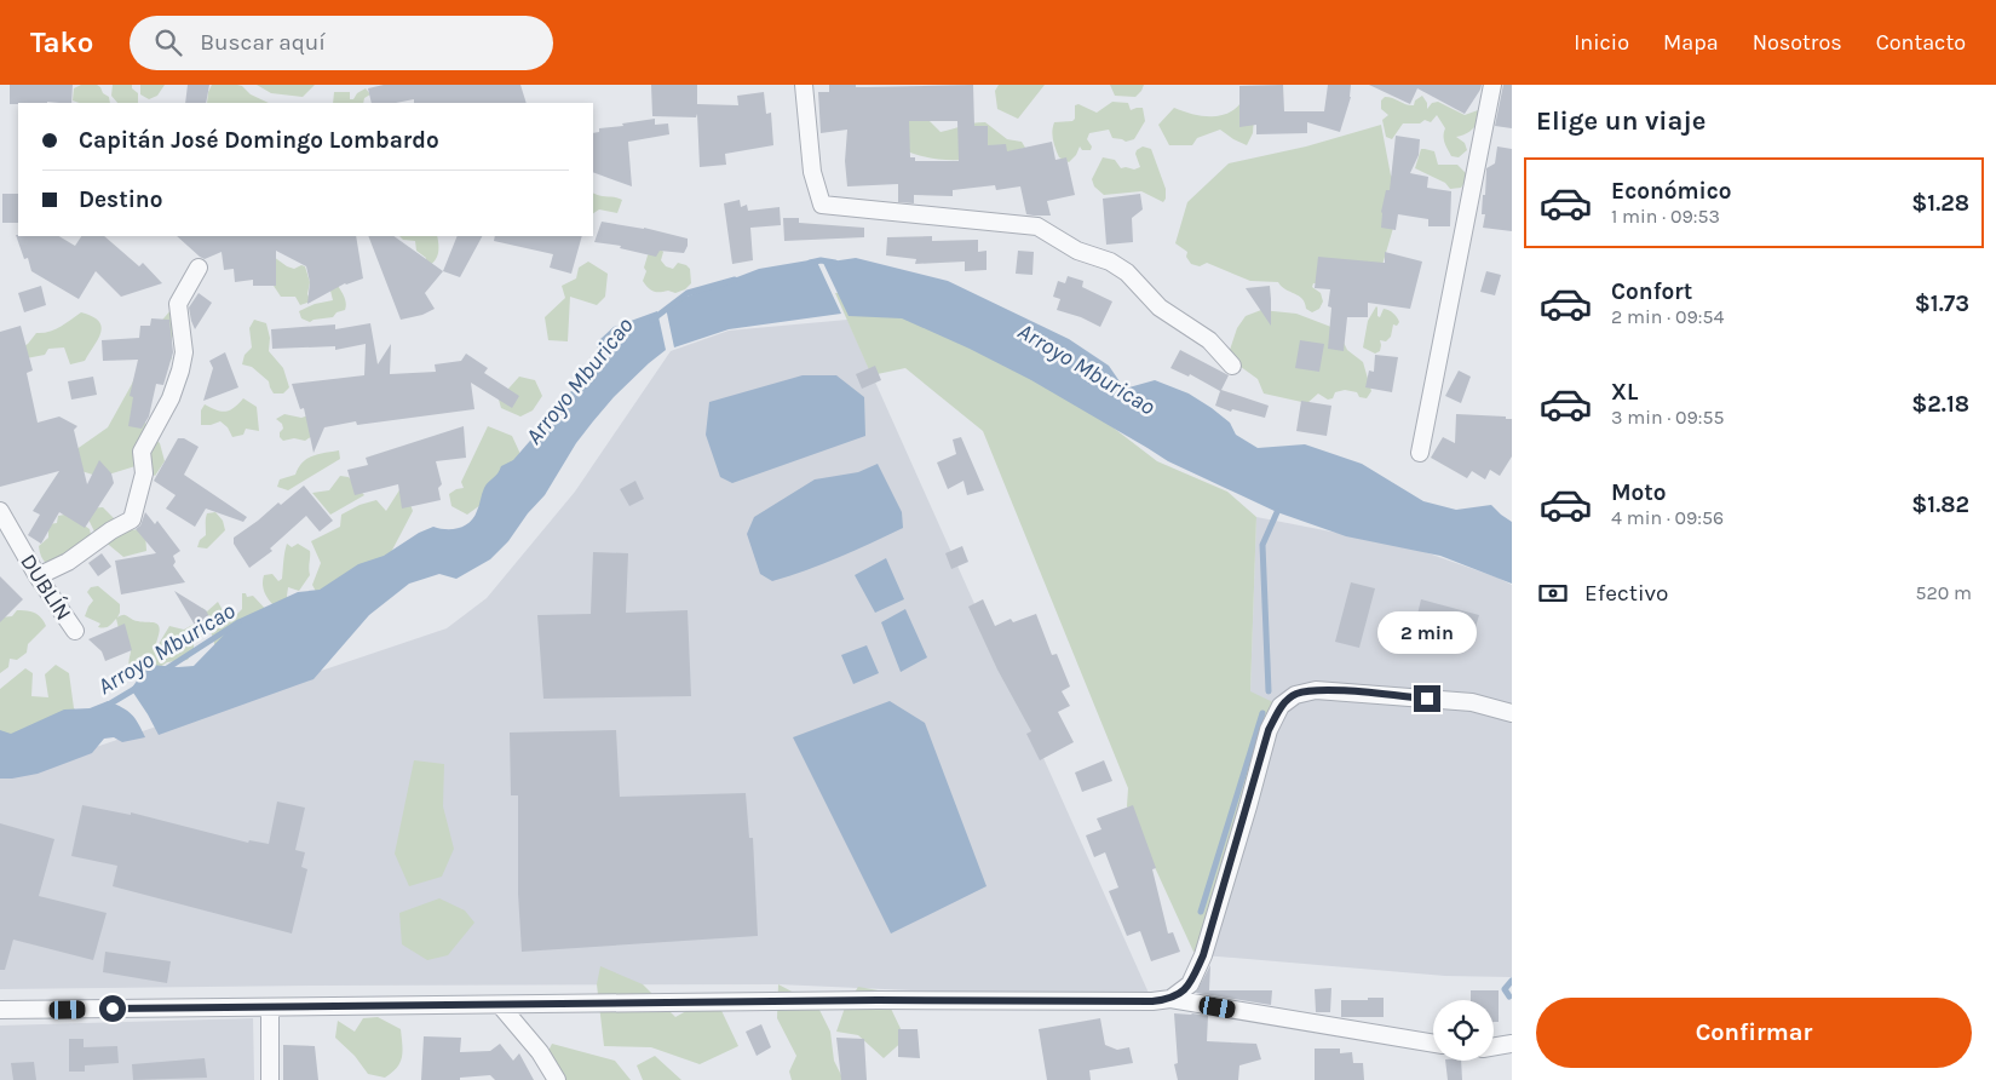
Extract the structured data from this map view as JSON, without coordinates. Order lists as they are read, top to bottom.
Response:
{
  "streets": {
    "street": ["DUBLÍN"]
  },
  "water": ["Arroyo Mburicao"],
  "page": {
    "header": "Tako",
    "search": "Buscar aquí",
    "nav": [
      "Inicio",
      "Mapa",
      "Nosotros",
      "Contacto"
    ],
    "heading": "Elige un viaje",
    "banner": ["Capitán José Domingo Lombardo", "Destino"],
    "list": [
      {
        "name": "Económico",
        "note": "1 min · 09:53",
        "value": "$1.28"
      },
      {
        "name": "Confort",
        "note": "2 min · 09:54",
        "value": "$1.73"
      },
      {
        "name": "XL",
        "note": "3 min · 09:55",
        "value": "$2.18"
      },
      {
        "name": "Moto",
        "note": "4 min · 09:56",
        "value": "$1.82"
      }
    ],
    "pay": ["Efectivo", "520 m"],
    "bubble": "2 min",
    "buttons": "Confirmar"
  }
}
